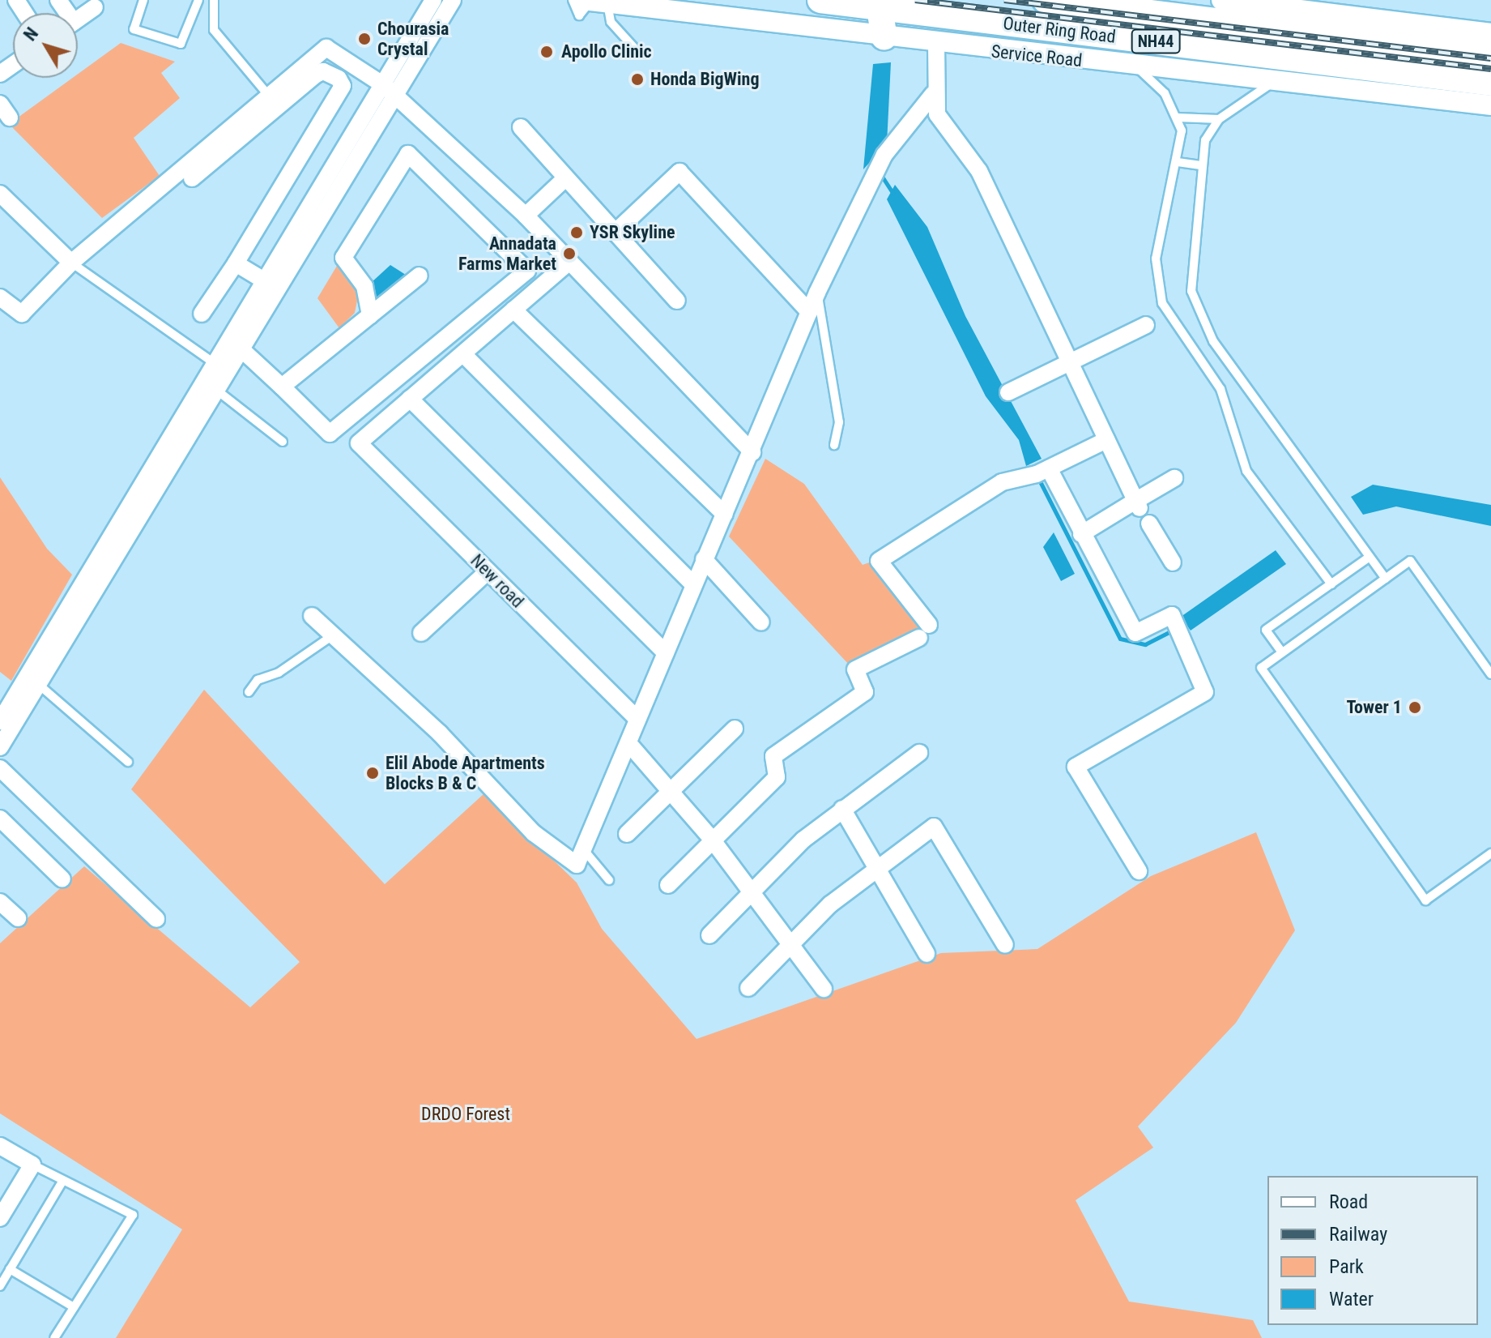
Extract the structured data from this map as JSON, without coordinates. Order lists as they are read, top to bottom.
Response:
{
  "streets": {
    "highway": ["Outer Ring Road", "NH44"],
    "street": ["Service Road", "New road"]
  },
  "parks": ["DRDO Forest"],
  "places": [
    "Chourasia Crystal",
    "Apollo Clinic",
    "Honda BigWing",
    "YSR Skyline",
    "Annadata Farms Market",
    "Tower 1",
    "Elil Abode Apartments Blocks B & C"
  ],
  "legend": [
    "Road",
    "Railway",
    "Park",
    "Water"
  ],
  "north": "top left"
}
